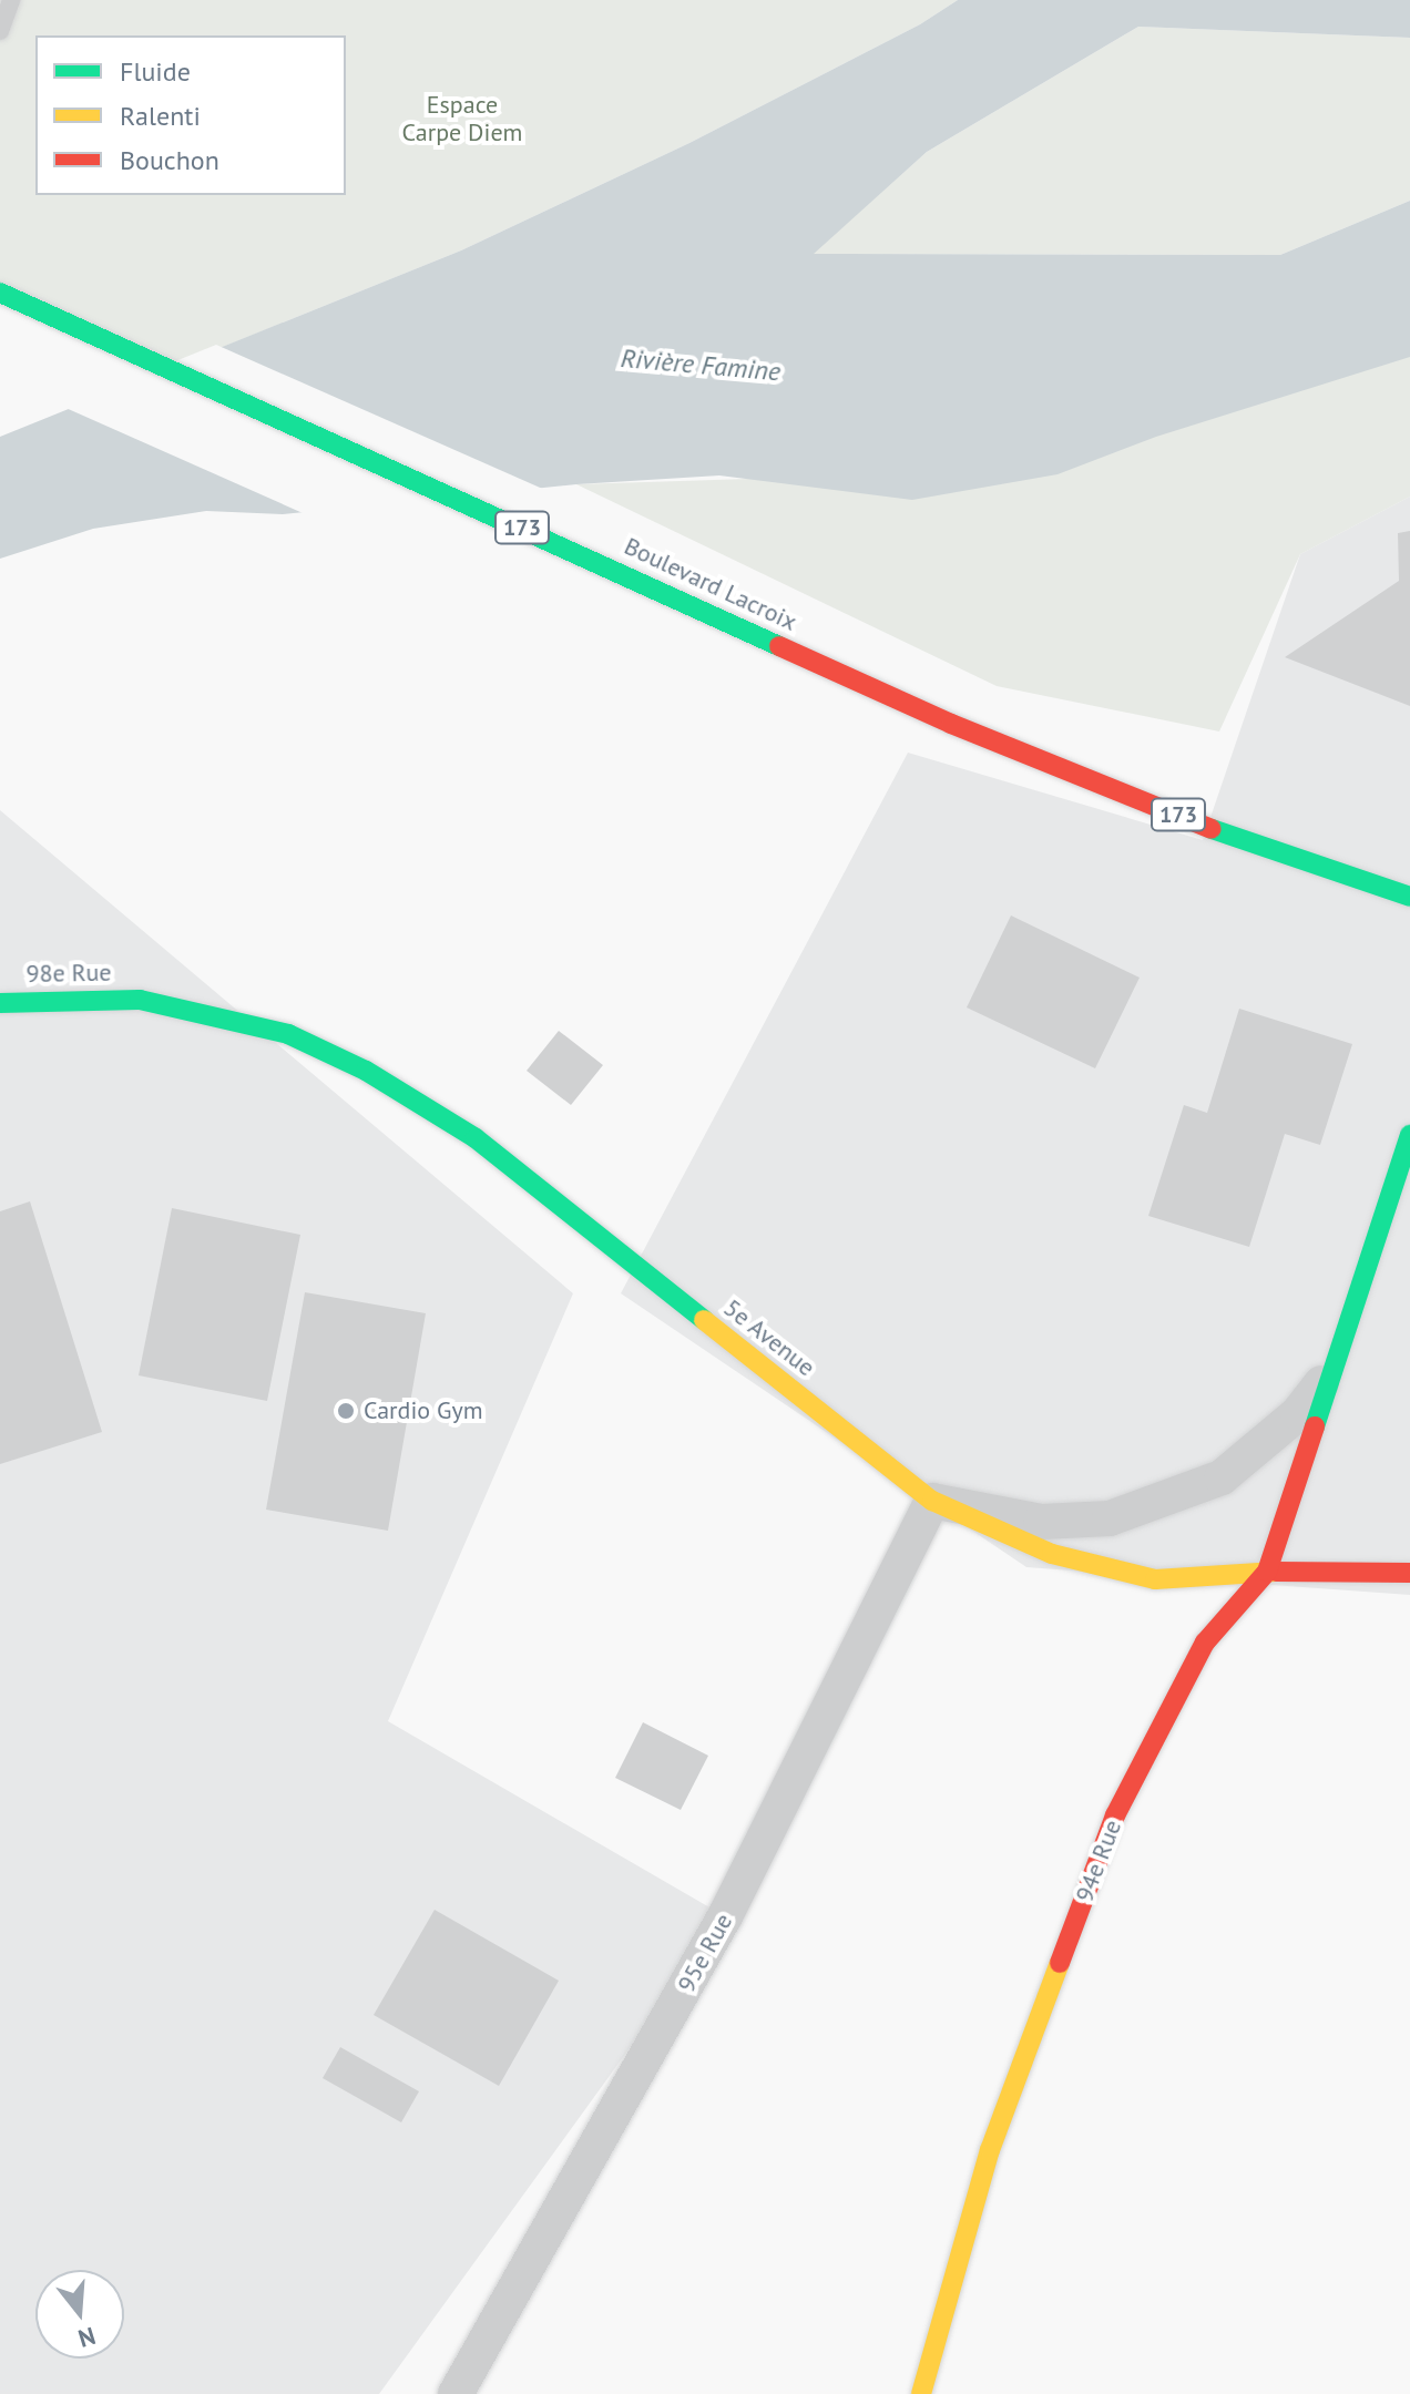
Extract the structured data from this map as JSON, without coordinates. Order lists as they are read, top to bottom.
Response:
{
  "streets": {
    "street": [
      "173",
      "Boulevard Lacroix",
      "98e Rue",
      "5e Avenue",
      "94e Rue",
      "95e Rue"
    ]
  },
  "crossings": [
    ["98e Rue", "5e Avenue"],
    ["5e Avenue", "94e Rue"],
    ["5e Avenue", "95e Rue"],
    ["94e Rue", "95e Rue"]
  ],
  "water": ["Rivière Famine"],
  "parks": ["Espace Carpe Diem"],
  "places": ["Cardio Gym"],
  "legend": ["Fluide", "Ralenti", "Bouchon"],
  "north": "bottom"
}
